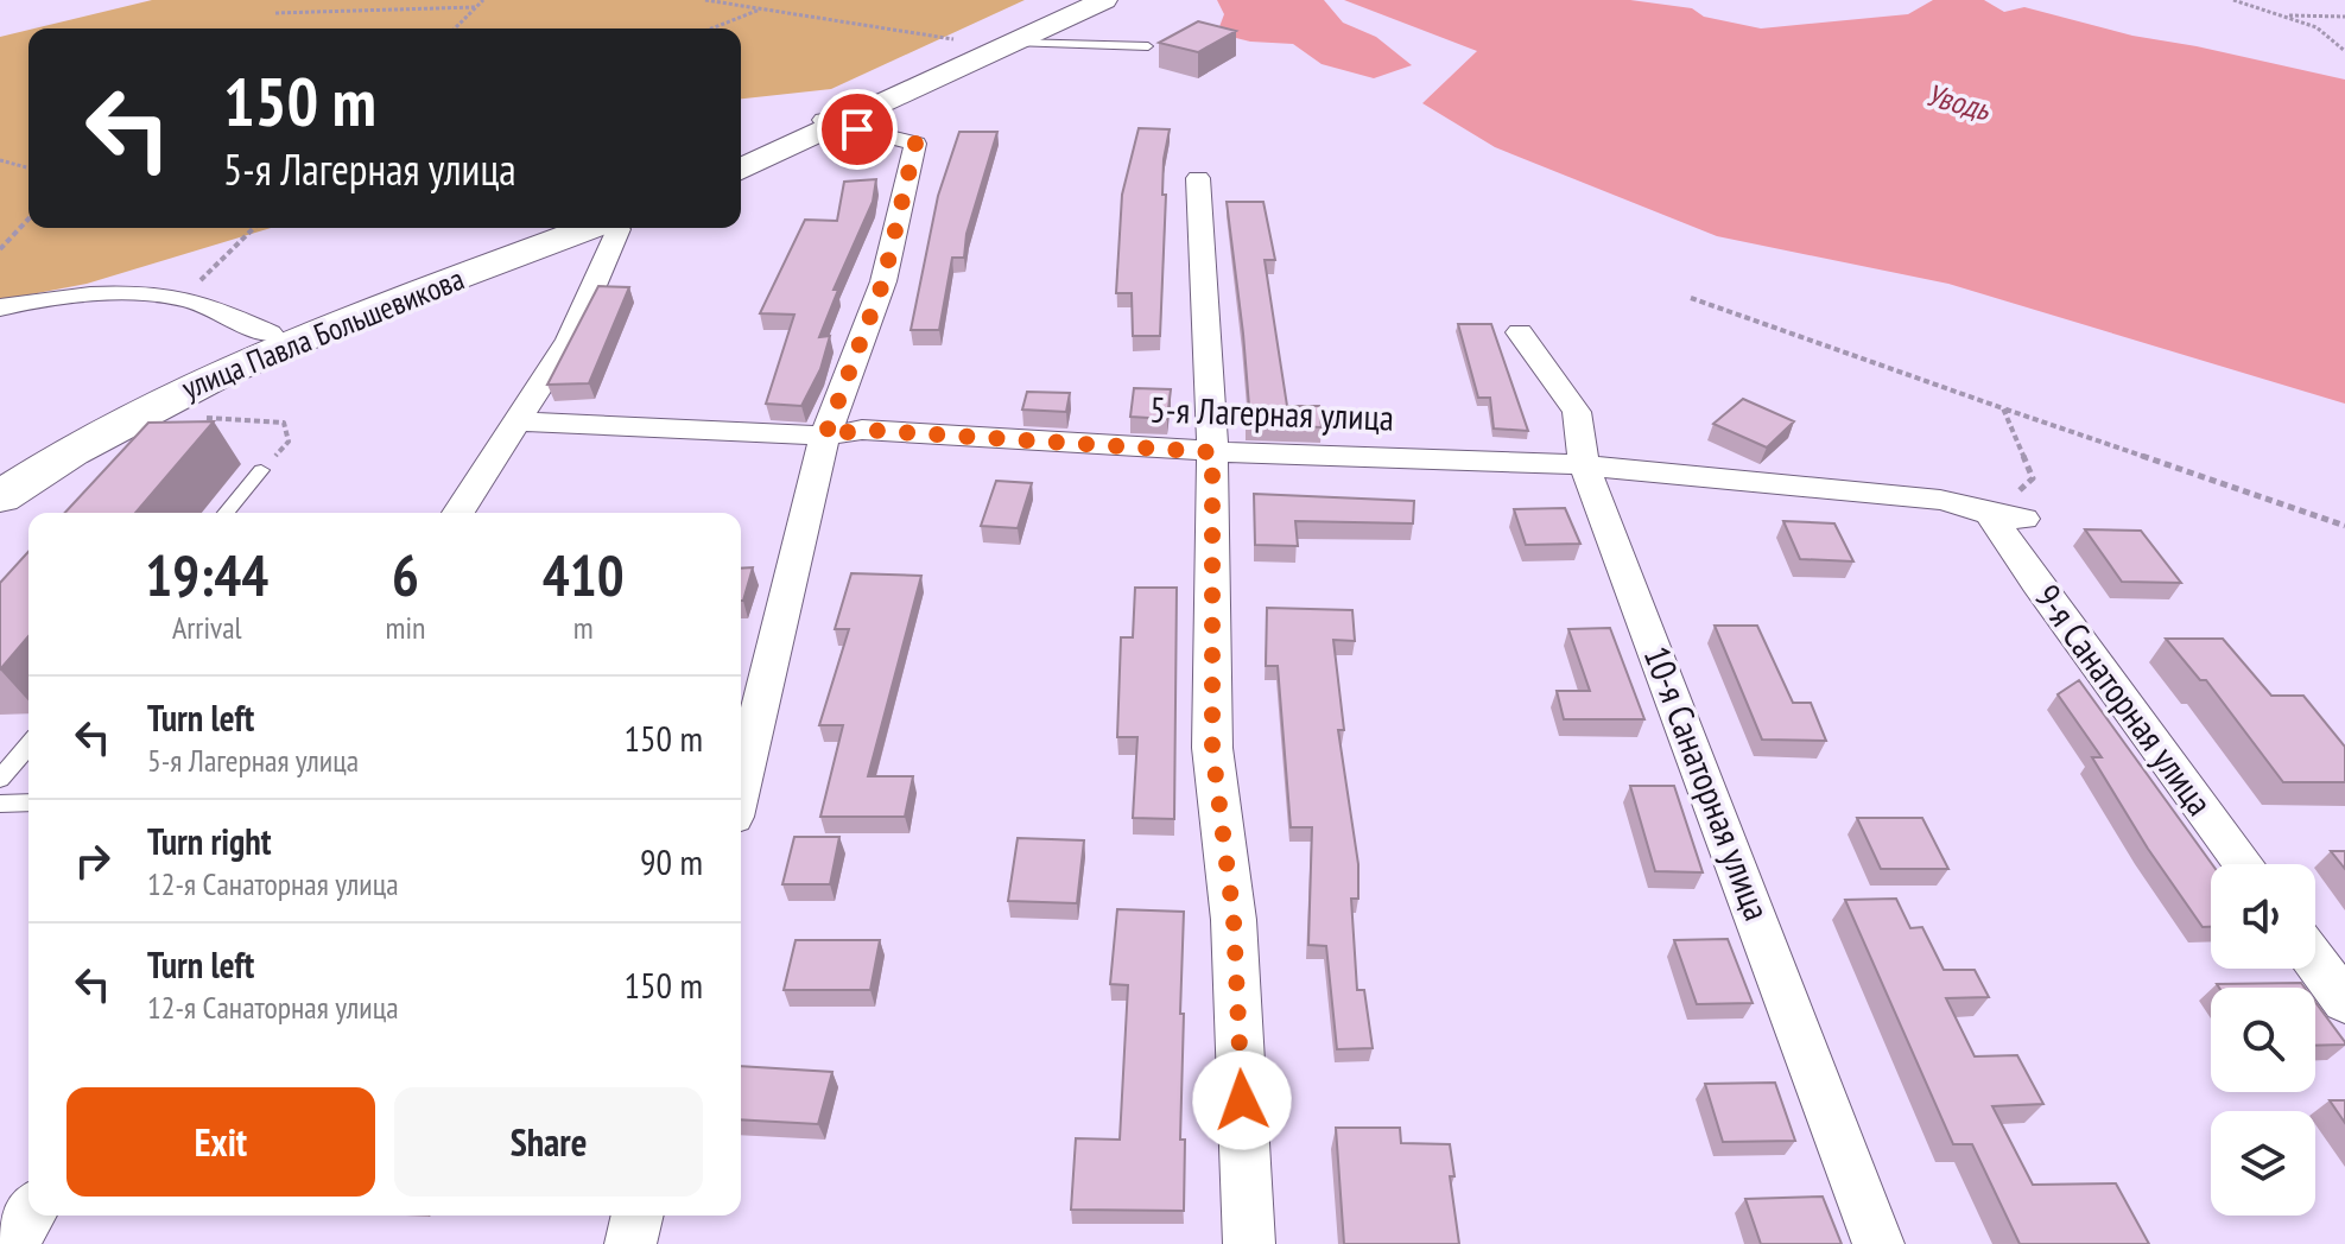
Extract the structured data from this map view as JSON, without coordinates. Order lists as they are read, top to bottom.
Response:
{
  "streets": {
    "main road": ["улица Павла Большевикова"],
    "street": ["5-я Лагерная улица", "9-я Санаторная улица", "10-я Санаторная улица"]
  },
  "crossings": [
    ["улица Павла Большевикова", "5-я Лагерная улица"],
    ["5-я Лагерная улица", "9-я Санаторная улица"],
    ["5-я Лагерная улица", "10-я Санаторная улица"]
  ],
  "water": ["Уводь"],
  "page": {
    "turn": ["150 m", "5-я Лагерная улица"],
    "eta": [
      "19:44",
      "Arrival",
      "6",
      "min",
      "410",
      "m"
    ],
    "list": [
      {
        "name": "Turn left",
        "note": "5-я Лагерная улица",
        "value": "150 m"
      },
      {
        "name": "Turn right",
        "note": "12-я Санаторная улица",
        "value": "90 m"
      },
      {
        "name": "Turn left",
        "note": "12-я Санаторная улица",
        "value": "150 m"
      }
    ],
    "buttons": ["Exit", "Share"]
  }
}
